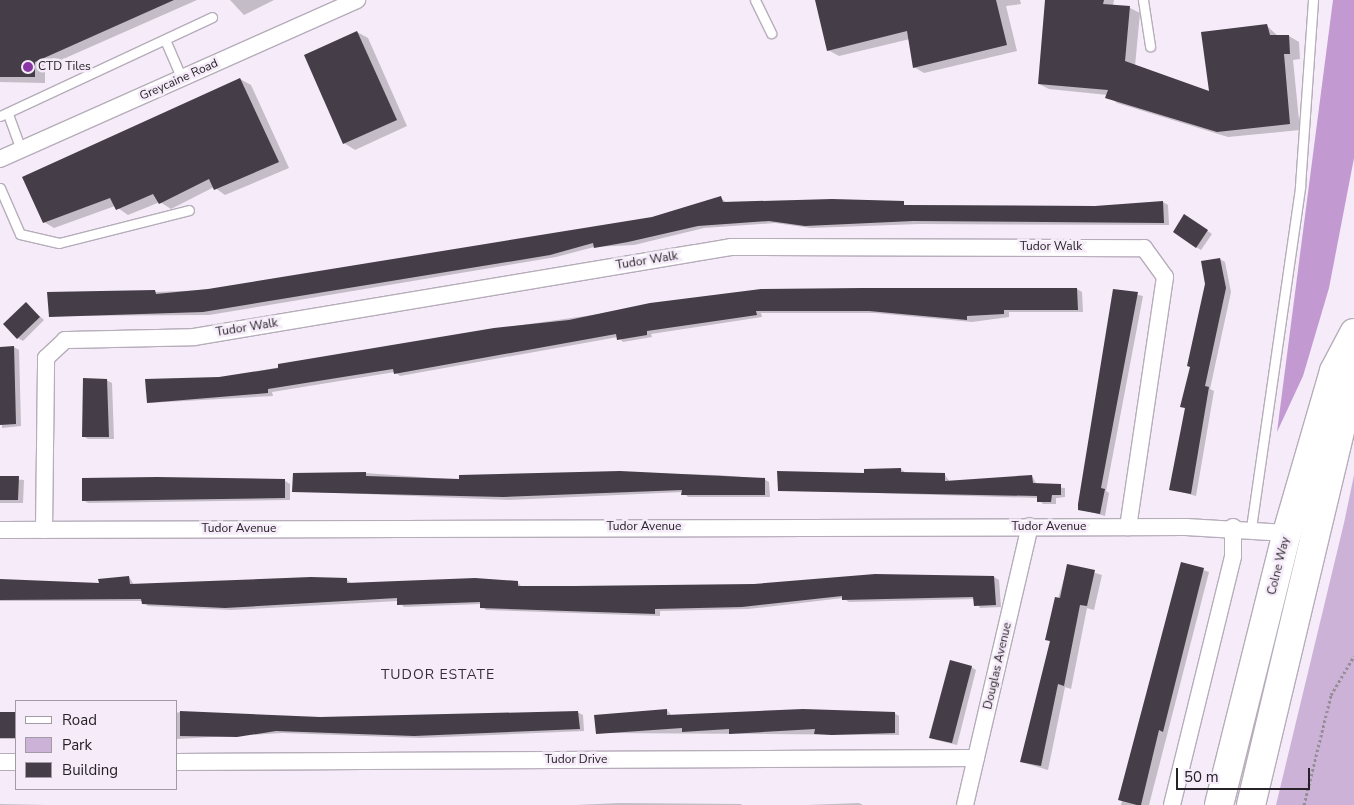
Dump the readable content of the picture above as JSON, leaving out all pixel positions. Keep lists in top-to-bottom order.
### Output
{
  "streets": {
    "highway": ["Colne Way"],
    "street": [
      "Greycaine Road",
      "Tudor Walk",
      "Tudor Avenue",
      "Douglas Avenue",
      "Tudor Drive"
    ]
  },
  "crossings": [
    ["Tudor Walk", "Tudor Avenue"],
    ["Tudor Avenue", "Colne Way"],
    ["Tudor Avenue", "Douglas Avenue"],
    ["Douglas Avenue", "Tudor Drive"]
  ],
  "districts": ["TUDOR ESTATE"],
  "places": ["CTD Tiles"],
  "legend": ["Road", "Park", "Building"],
  "scale_bar": "50 m"
}
